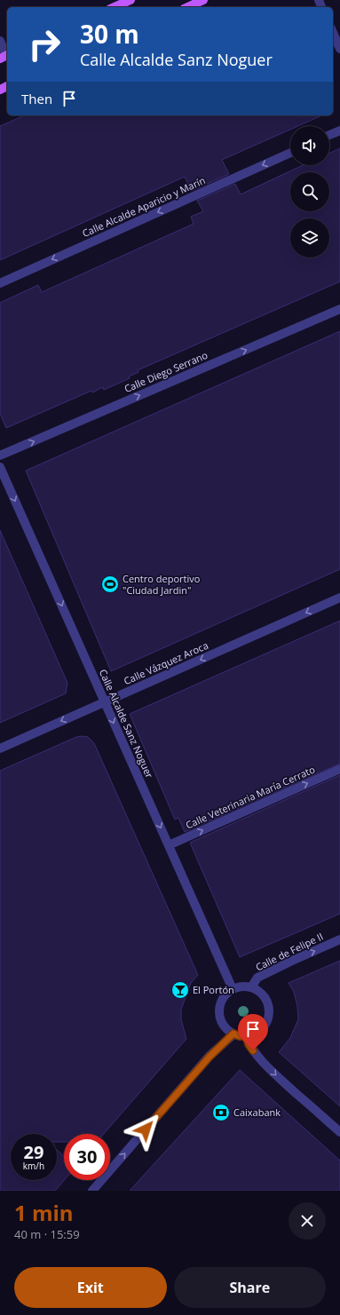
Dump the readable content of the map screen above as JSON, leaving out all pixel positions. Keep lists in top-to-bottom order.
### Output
{
  "streets": {
    "street": [
      "Calle Alcalde Aparicio y Marín",
      "Calle Diego Serrano",
      "Calle Vázquez Aroca",
      "Calle Alcalde Sanz Noguer",
      "Calle Veterinaria María Cerrato",
      "Calle de Felipe II"
    ]
  },
  "crossings": [
    ["Calle Vázquez Aroca", "Calle Alcalde Sanz Noguer"],
    ["Calle Alcalde Sanz Noguer", "Calle Veterinaria María Cerrato"],
    ["Calle Alcalde Sanz Noguer", "Calle de Felipe II"]
  ],
  "one_way": [
    "Calle Alcalde Aparicio y Marín",
    "Calle Diego Serrano",
    "Calle Vázquez Aroca",
    "Calle Alcalde Sanz Noguer",
    "Calle Veterinaria María Cerrato",
    "Calle de Felipe II"
  ],
  "places": {
    "sports": ["Centro deportivo \"Ciudad Jardin\""],
    "bar": ["El Portón"],
    "bank": ["Caixabank"]
  },
  "page": {
    "turn": ["30 m", "Calle Alcalde Sanz Noguer"],
    "then": "Then",
    "speed": "29 km/h",
    "limit": "30",
    "heading": ["1 min", "40 m · 15:59"],
    "buttons": ["Exit", "Share"]
  }
}
